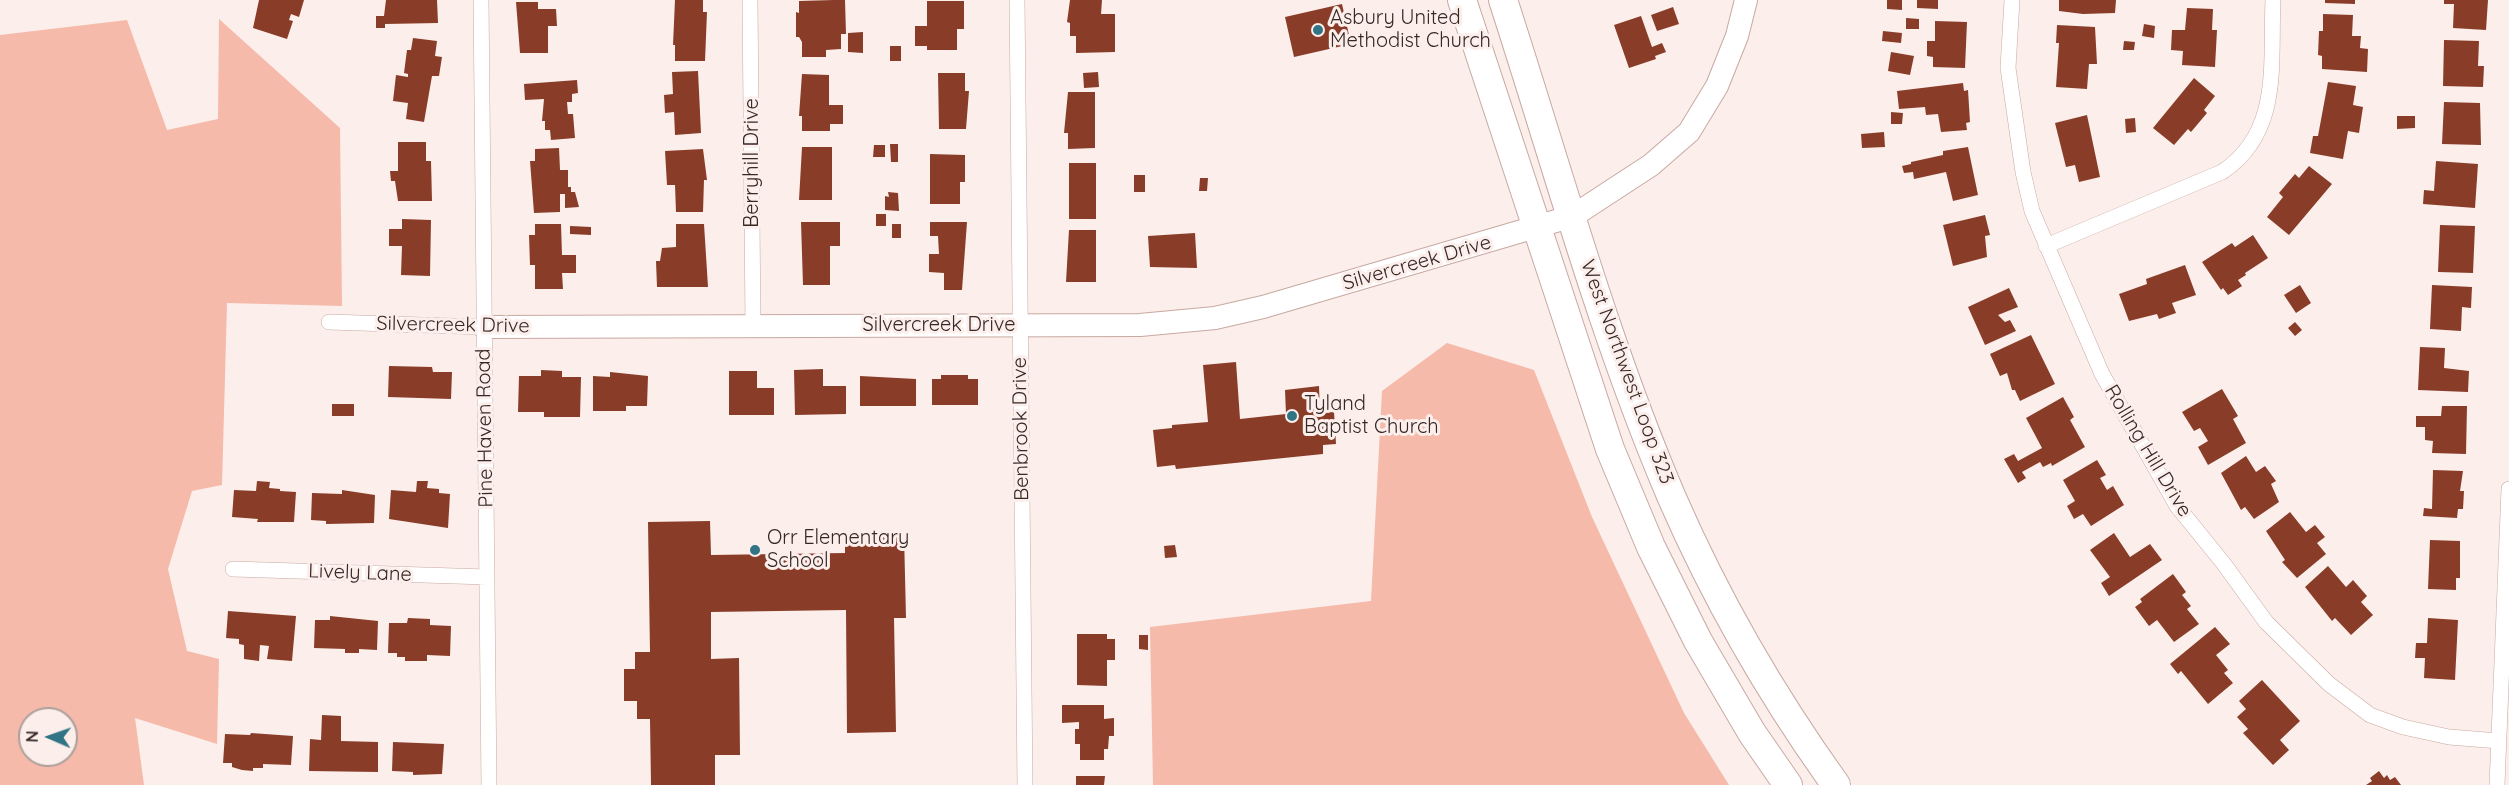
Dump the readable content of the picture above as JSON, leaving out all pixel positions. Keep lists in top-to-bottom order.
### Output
{
  "streets": {
    "highway": ["West Northwest Loop 323"],
    "street": [
      "Berryhill Drive",
      "Silvercreek Drive",
      "Pine Haven Road",
      "Benbrook Drive",
      "Rolling Hill Drive",
      "Lively Lane"
    ]
  },
  "crossings": [
    ["Berryhill Drive", "Silvercreek Drive"],
    ["Silvercreek Drive", "West Northwest Loop 323"],
    ["Silvercreek Drive", "Pine Haven Road"],
    ["Silvercreek Drive", "Benbrook Drive"],
    ["Pine Haven Road", "Lively Lane"]
  ],
  "places": ["Asbury United Methodist Church", "Tyland Baptist Church", "Orr Elementary School"],
  "north": "left"
}
